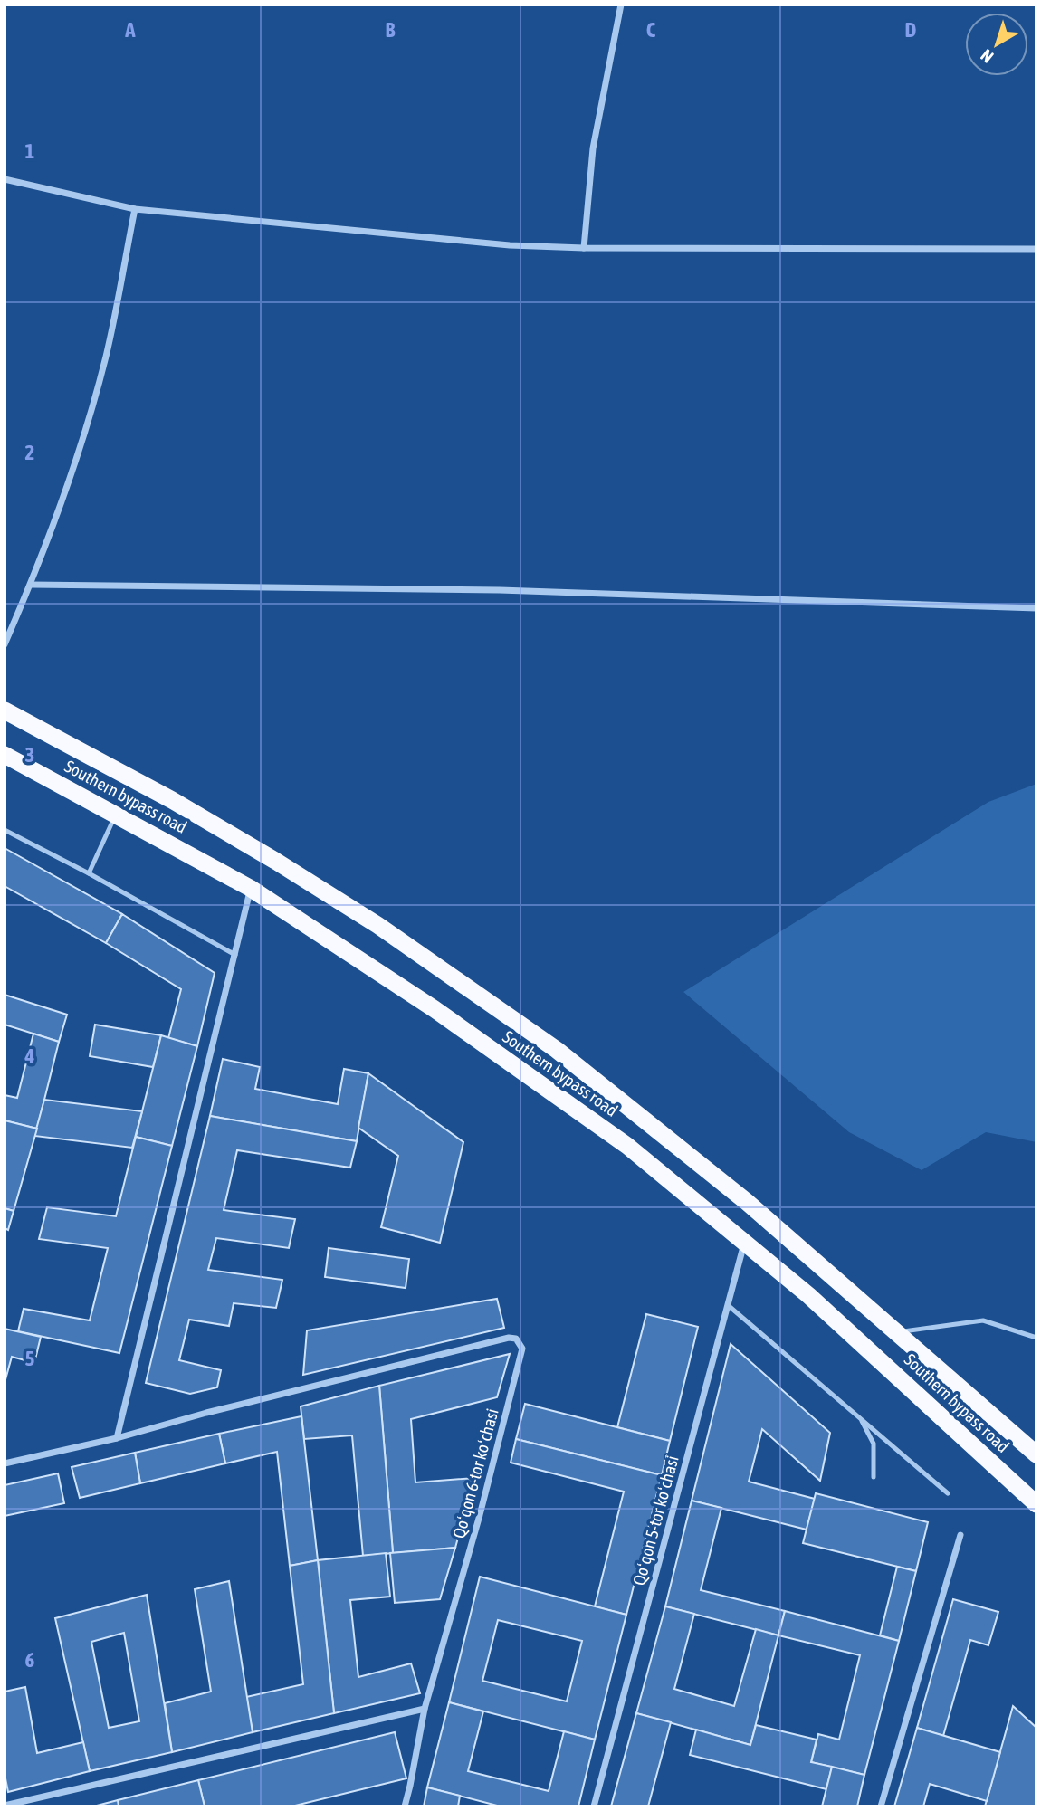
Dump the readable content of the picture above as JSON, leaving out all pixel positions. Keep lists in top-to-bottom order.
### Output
{
  "streets": {
    "highway": ["Southern bypass road"],
    "street": ["Qoʻqon 6-tor koʻchasi", "Qoʻqon 5-tor koʻchasi"]
  },
  "crossings": [
    ["Southern bypass road", "Qoʻqon 5-tor koʻchasi"]
  ],
  "north": "bottom left",
  "grid": {
    "columns": [
      "A",
      "B",
      "C",
      "D"
    ],
    "rows": [
      "1",
      "2",
      "3",
      "4",
      "5",
      "6"
    ]
  }
}
